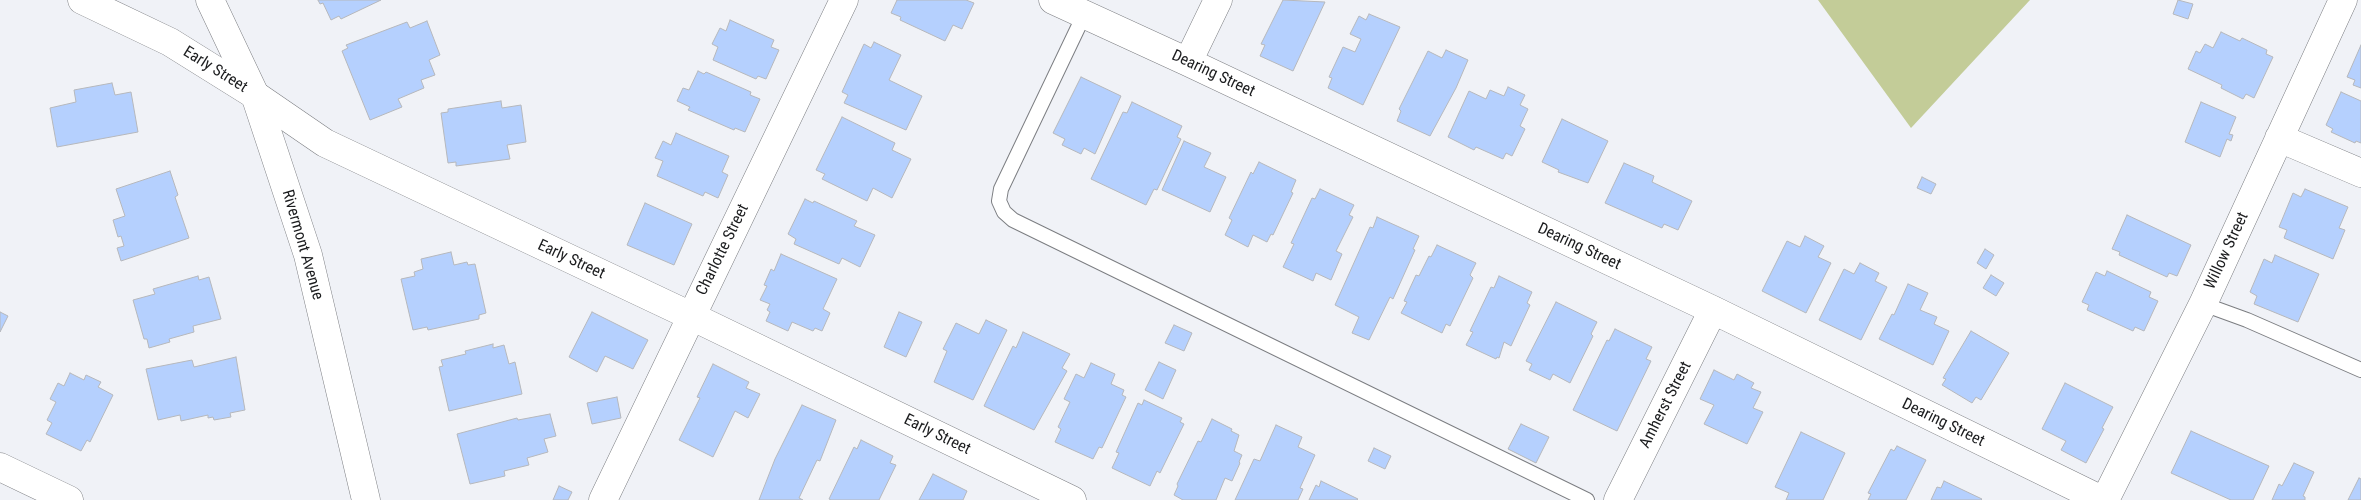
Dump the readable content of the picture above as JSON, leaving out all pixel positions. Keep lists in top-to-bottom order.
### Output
{
  "streets": {
    "street": [
      "Early Street",
      "Dearing Street",
      "Rivermont Avenue",
      "Charlotte Street",
      "Willow Street",
      "Amherst Street"
    ]
  },
  "crossings": [
    ["Early Street", "Rivermont Avenue"],
    ["Early Street", "Charlotte Street"],
    ["Dearing Street", "Willow Street"],
    ["Dearing Street", "Amherst Street"]
  ]
}
